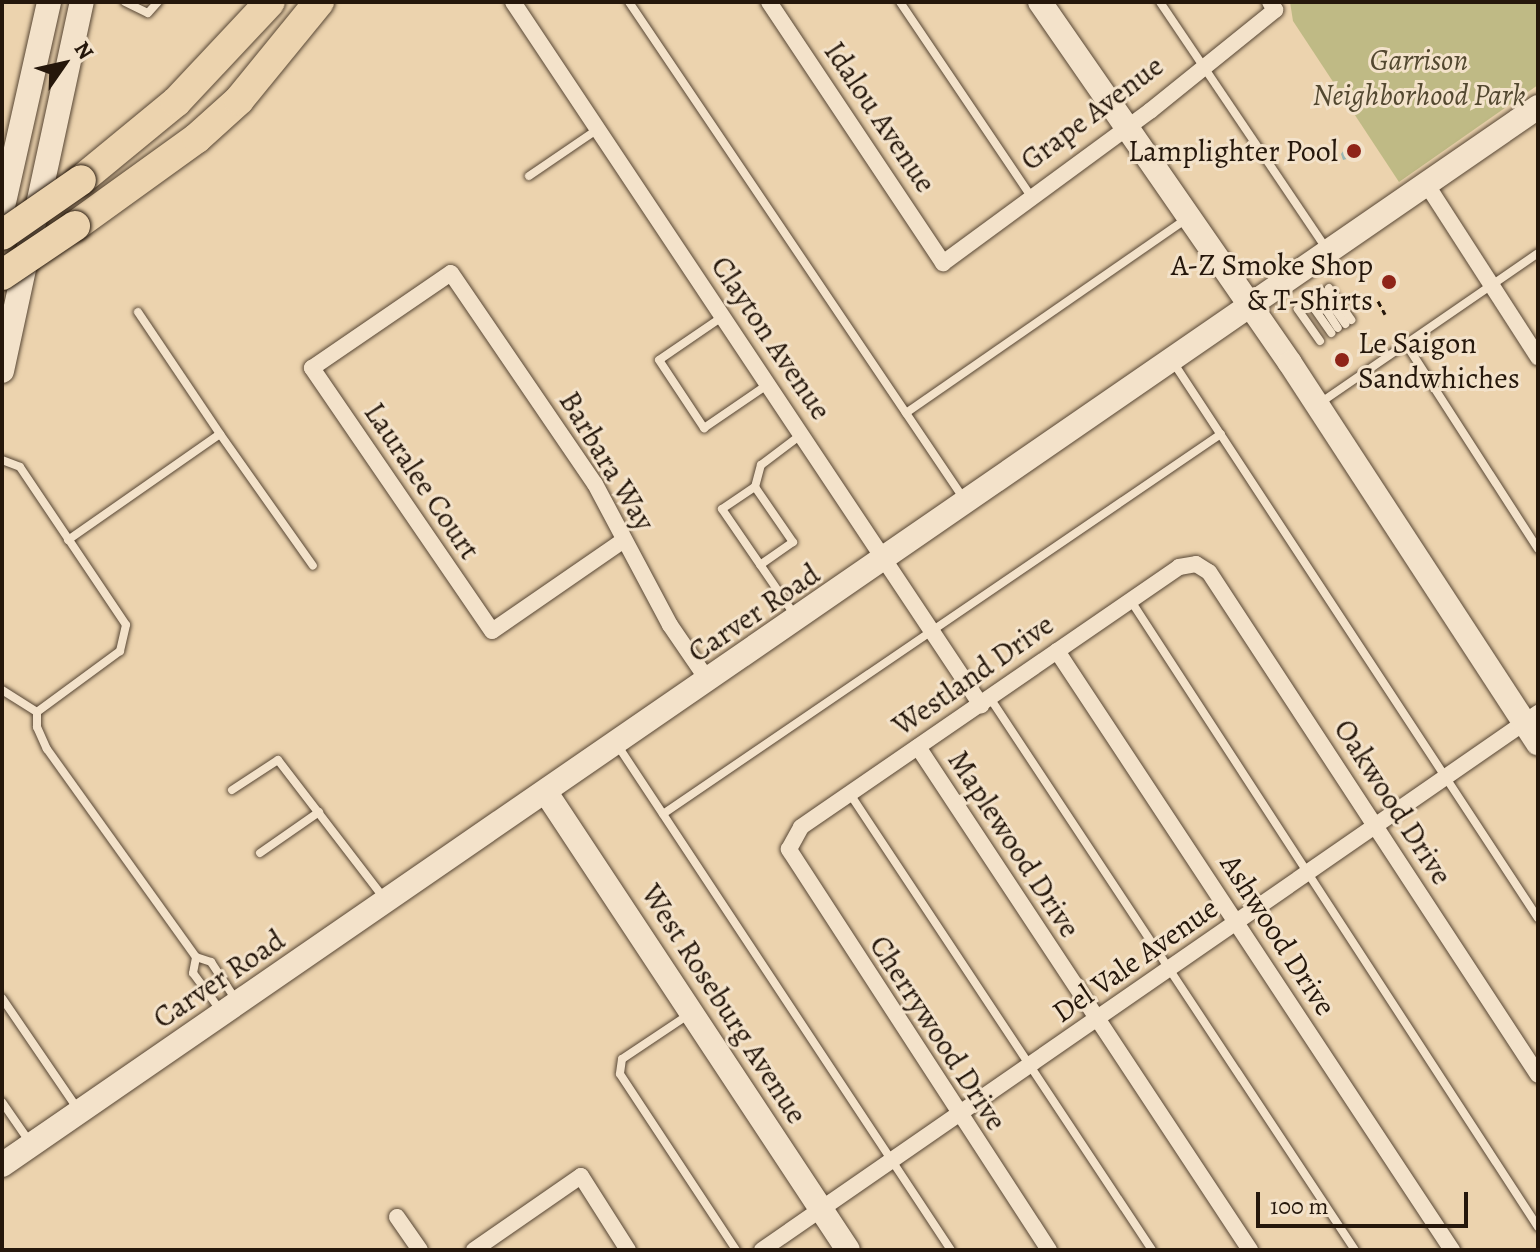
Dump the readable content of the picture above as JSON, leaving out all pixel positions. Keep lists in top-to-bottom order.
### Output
{
  "streets": {
    "street": [
      "Grape Avenue",
      "Idalou Avenue",
      "Clayton Avenue",
      "Barbara Way",
      "Lauralee Court",
      "Carver Road",
      "Westland Drive",
      "Oakwood Drive",
      "Maplewood Drive",
      "Ashwood Drive",
      "Del Vale Avenue",
      "West Roseburg Avenue",
      "Cherrywood Drive"
    ]
  },
  "crossings": [
    ["Grape Avenue", "Idalou Avenue"],
    ["Clayton Avenue", "Carver Road"],
    ["Clayton Avenue", "Westland Drive"],
    ["Barbara Way", "Lauralee Court"],
    ["Barbara Way", "Carver Road"],
    ["Carver Road", "West Roseburg Avenue"],
    ["Westland Drive", "Oakwood Drive"],
    ["Westland Drive", "Maplewood Drive"],
    ["Westland Drive", "Ashwood Drive"],
    ["Westland Drive", "Cherrywood Drive"],
    ["Oakwood Drive", "Del Vale Avenue"],
    ["Maplewood Drive", "Del Vale Avenue"],
    ["Ashwood Drive", "Del Vale Avenue"],
    ["Del Vale Avenue", "West Roseburg Avenue"],
    ["Del Vale Avenue", "Cherrywood Drive"]
  ],
  "parks": ["Garrison Neighborhood Park"],
  "places": ["Lamplighter Pool", "A-Z Smoke Shop & T-Shirts", "Le Saigon Sandwhiches"],
  "scale_bar": "100 m",
  "north": "top right"
}
